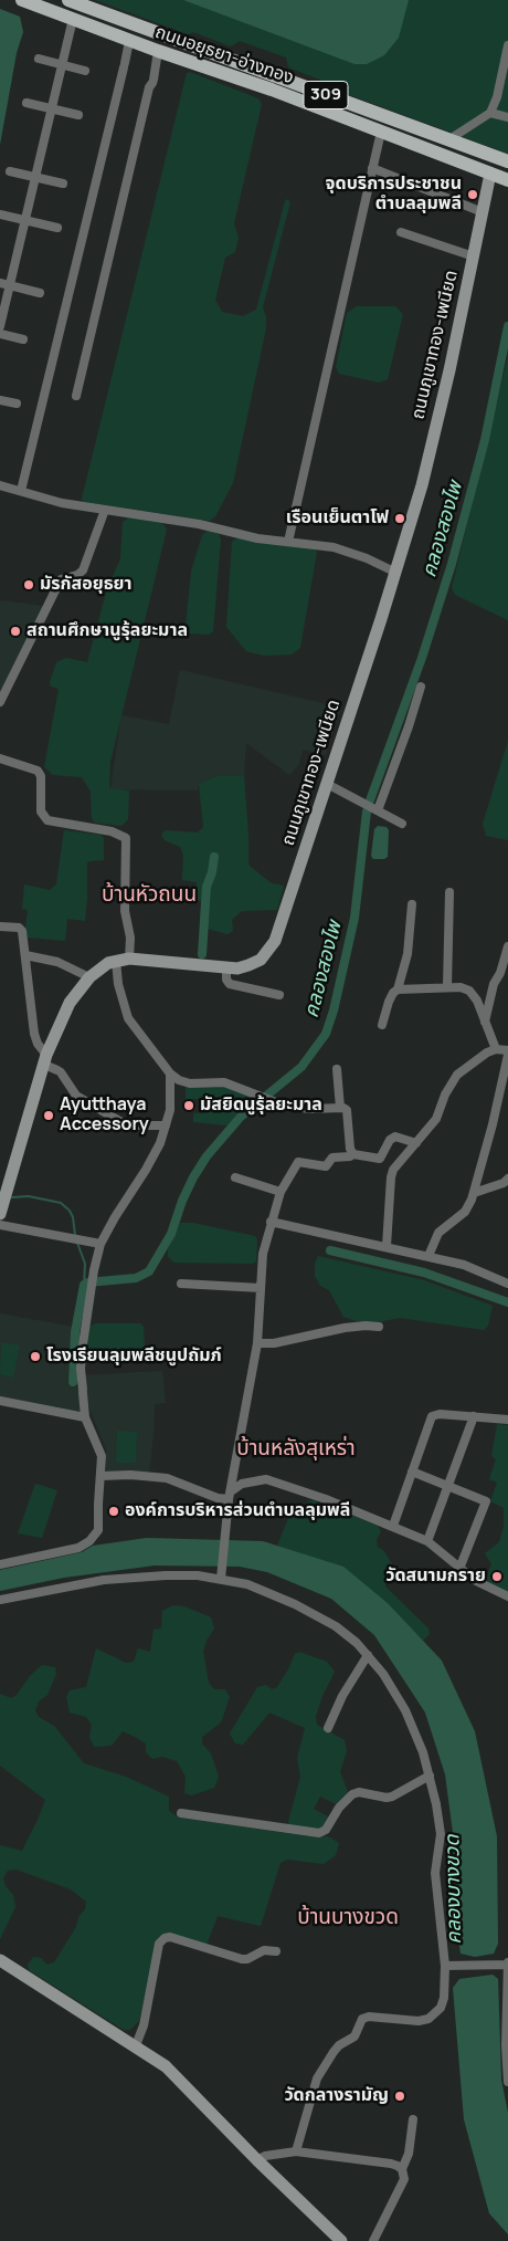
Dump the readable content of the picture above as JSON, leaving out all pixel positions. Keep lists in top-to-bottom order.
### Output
{
  "streets": {
    "main road": ["ถนนอยุธยา-อ่างทอง", "309"],
    "street": ["ถนนภูเขาทอง-เพนียด"]
  },
  "crossings": [
    ["ถนนอยุธยา-อ่างทอง", "ถนนภูเขาทอง-เพนียด"]
  ],
  "districts": ["บ้านหัวถนน", "บ้านหลังสุเหร่า", "บ้านบางขวด"],
  "water": ["คลองสองไพ", "คลองบางขวด"],
  "places": [
    "จุดบริการประชาชน ตำบลลุมพลี",
    "เรือนเย็นตาโฟ",
    "มัรกัสอยุธยา",
    "สถานศึกษานูรุ้ลยะมาล",
    "มัสยิดนูรุ้ลยะมาล",
    "Ayutthaya Accessory",
    "โรงเรียนลุมพลีชนูปถัมภ์",
    "องค์การบริหารส่วนตำบลลุมพลี",
    "วัดสนามกราย",
    "วัดกลางรามัญ"
  ]
}
